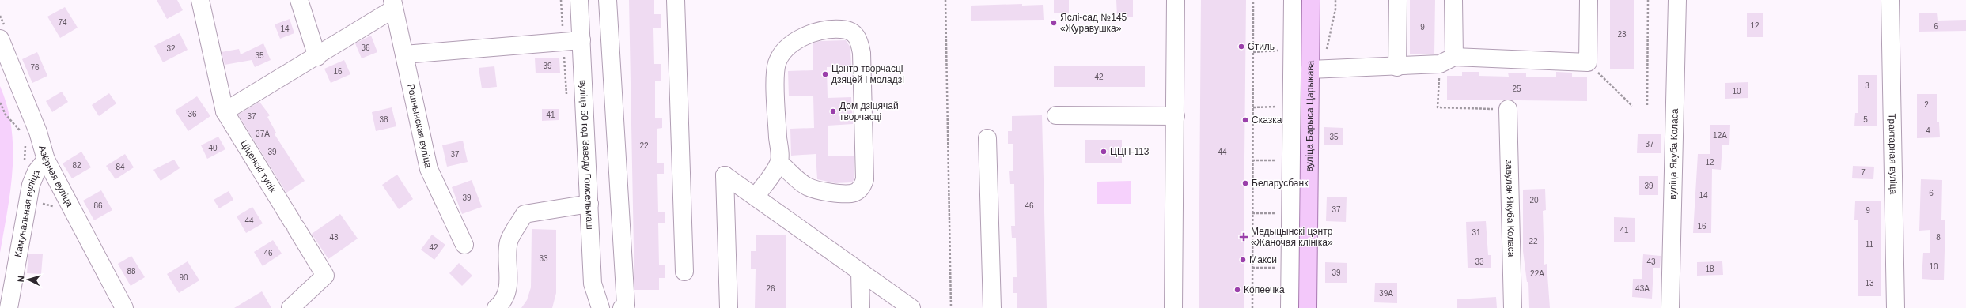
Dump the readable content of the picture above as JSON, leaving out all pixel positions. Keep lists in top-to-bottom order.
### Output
{
  "streets": {
    "main road": ["вуліца Барыса Царыкава"],
    "street": [
      "Рошчынская вуліца",
      "вуліца Якуба Коласа",
      "Трактарная вуліца",
      "вуліца 50 год Заводу Гомсельмаш",
      "Ціценскі тупік",
      "Азёрная вуліца",
      "завулак Якуба Коласа",
      "Камунальная вуліца"
    ]
  },
  "crossings": [
    ["Азёрная вуліца", "Камунальная вуліца"]
  ],
  "places": {
    "other": [
      "Яслі-сад №145 «Журавушка»",
      "Стиль",
      "Цэнтр творчасці дзяцей і моладзі",
      "Дом дзіцячай творчасці",
      "Сказка",
      "ЦЦП-113",
      "Беларусбанк",
      "Макси",
      "Копеечка"
    ],
    "health": ["Медыцынскі цэнтр «Жаночая клініка»"]
  },
  "house_numbers": [
    "74",
    "12",
    "6",
    "9",
    "14",
    "23",
    "36",
    "32",
    "35",
    "39",
    "76",
    "16",
    "42",
    "3",
    "25",
    "10",
    "2",
    "36",
    "41",
    "37",
    "38",
    "5",
    "4",
    "37А",
    "12А",
    "35",
    "37",
    "22",
    "40",
    "39",
    "44",
    "37",
    "12",
    "82",
    "84",
    "7",
    "39",
    "6",
    "14",
    "39",
    "20",
    "86",
    "46",
    "37",
    "9",
    "44",
    "16",
    "41",
    "31",
    "43",
    "8",
    "22",
    "11",
    "42",
    "46",
    "33",
    "33",
    "43",
    "10",
    "18",
    "88",
    "39",
    "22А",
    "90",
    "13",
    "26",
    "43А",
    "39А"
  ],
  "north": "left"
}
